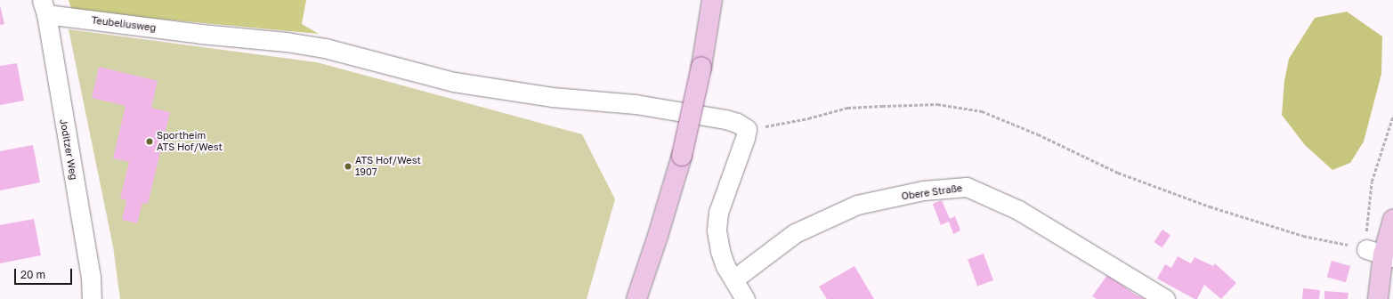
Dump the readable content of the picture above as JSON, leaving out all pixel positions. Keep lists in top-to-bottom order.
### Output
{
  "streets": {
    "street": ["Teubeliusweg", "Joditzer Weg", "Obere Straße"]
  },
  "crossings": [
    ["Teubeliusweg", "Joditzer Weg"]
  ],
  "places": ["Sportheim ATS Hof/West", "ATS Hof/West 1907"],
  "scale_bar": "20 m"
}
